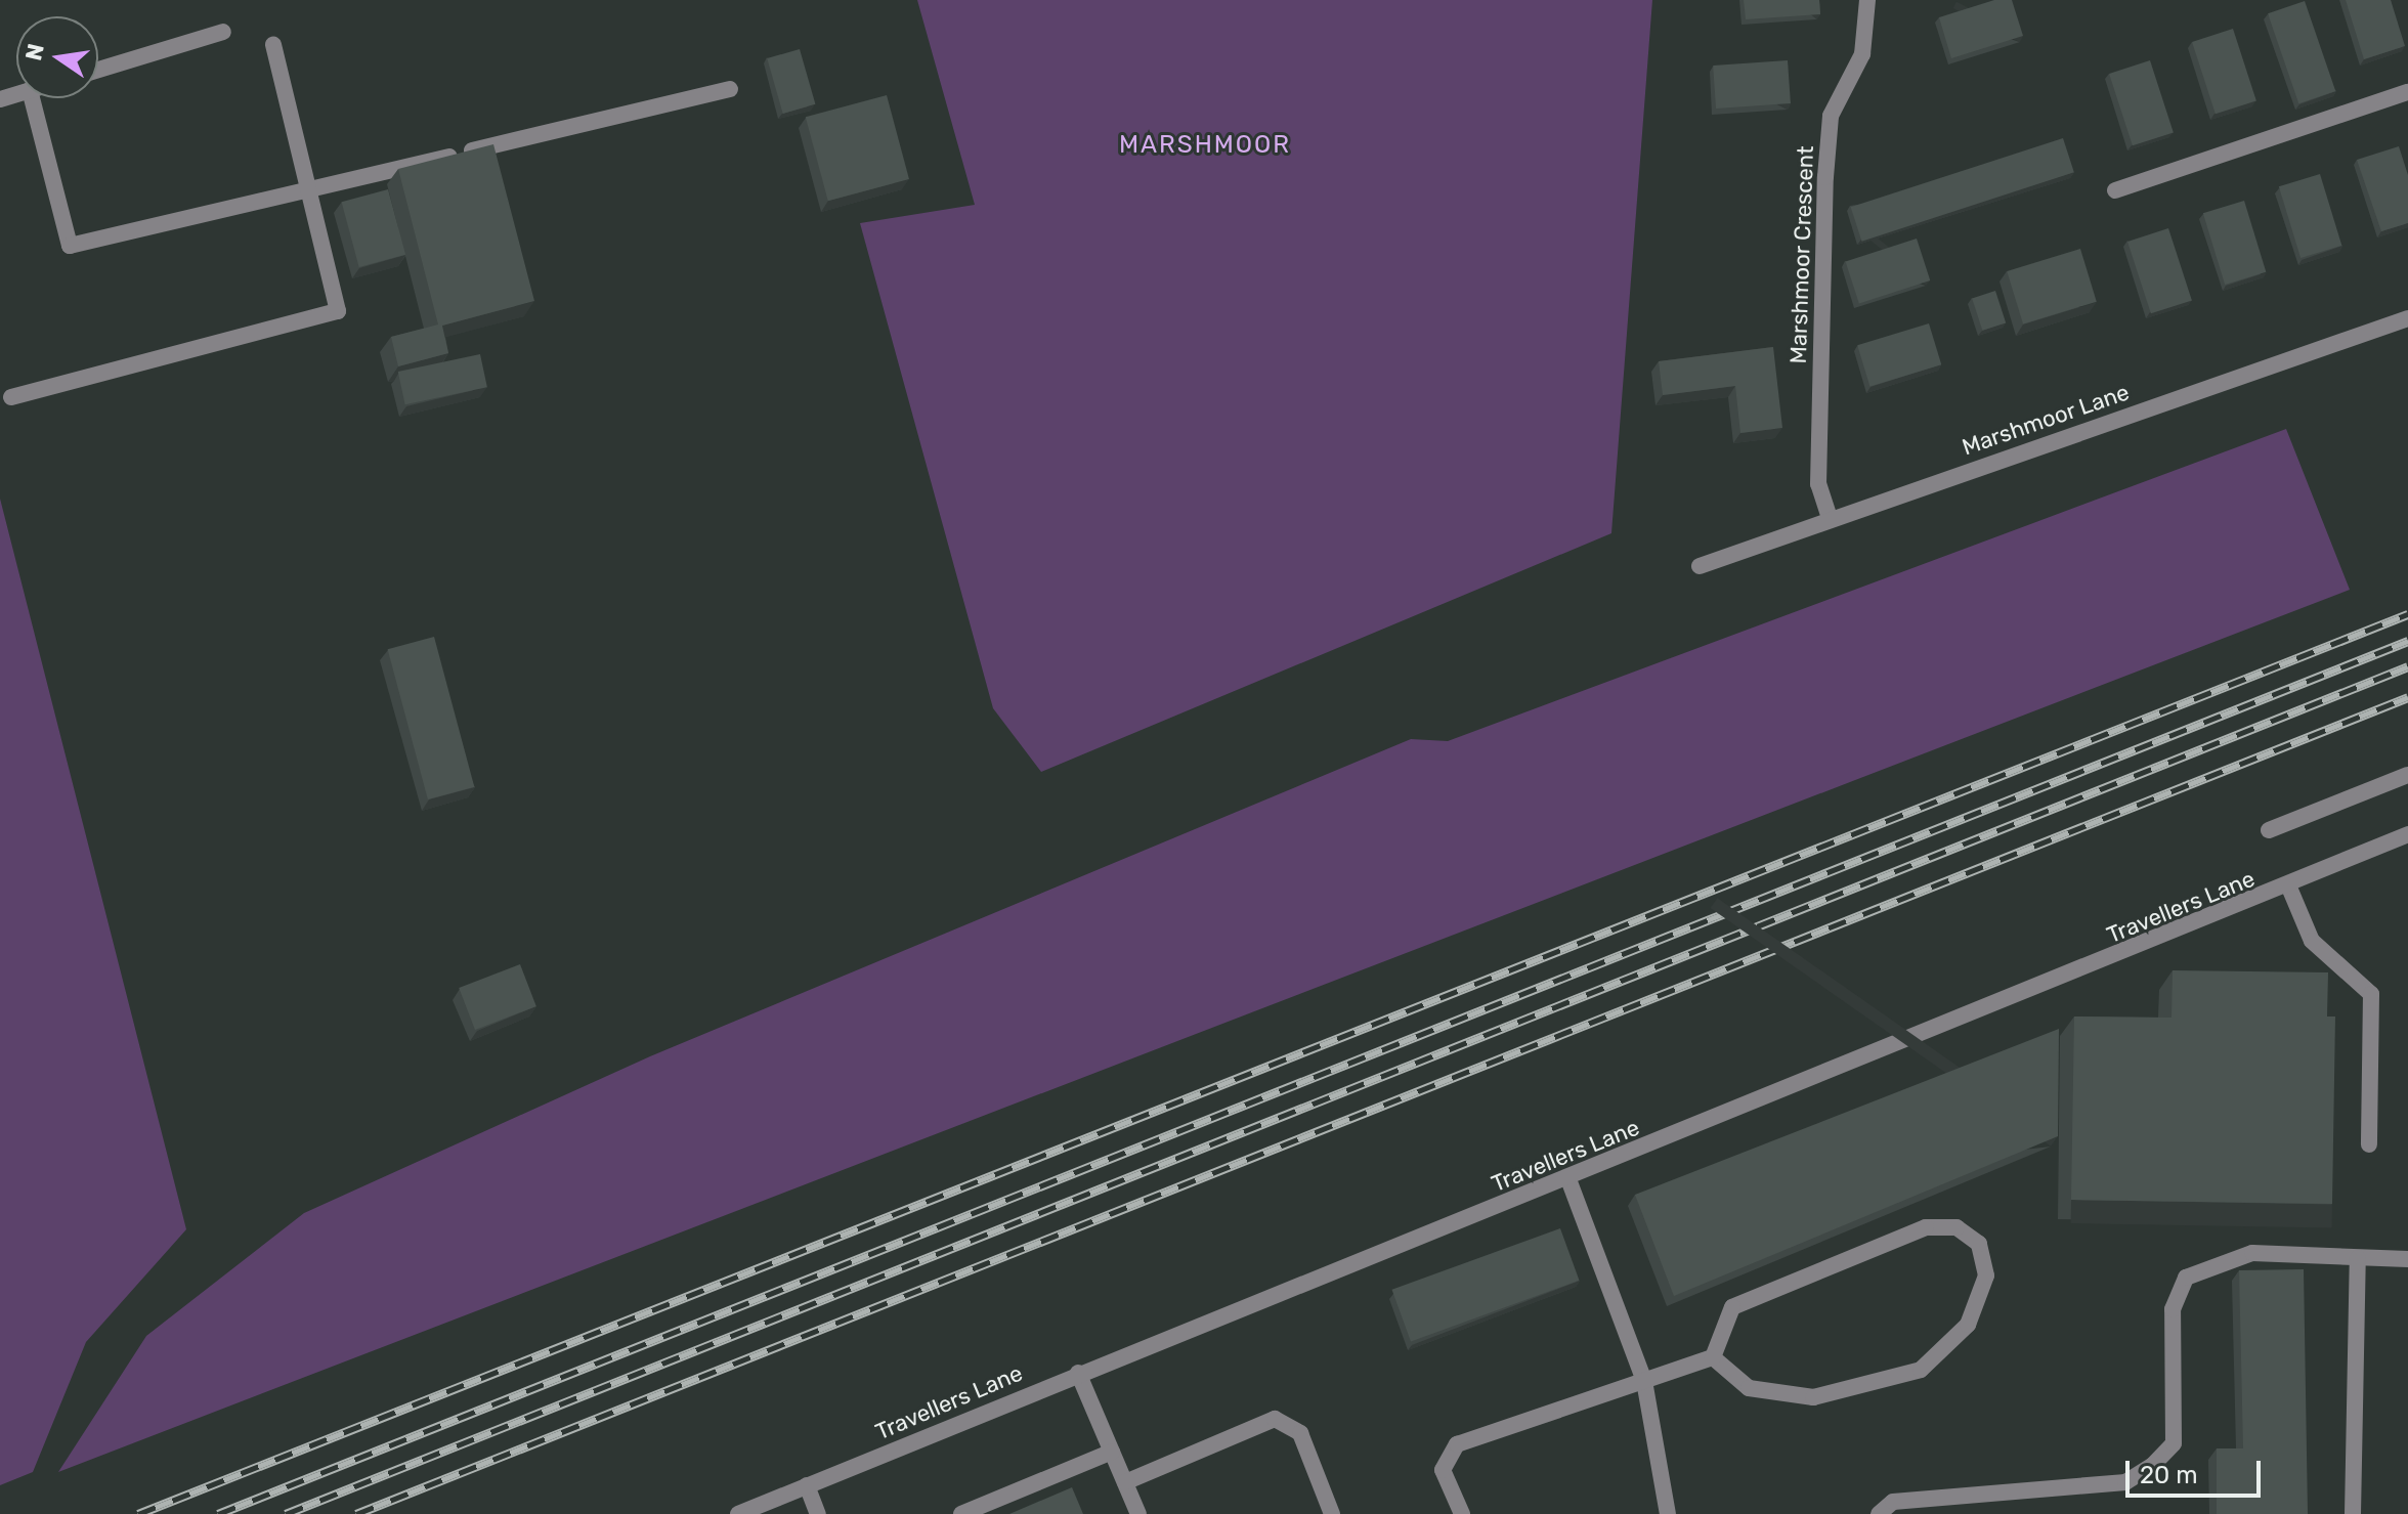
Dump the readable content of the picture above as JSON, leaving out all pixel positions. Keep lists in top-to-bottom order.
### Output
{
  "streets": {
    "street": ["Marshmoor Crescent", "Marshmoor Lane", "Travellers Lane"]
  },
  "crossings": [
    ["Marshmoor Crescent", "Marshmoor Lane"]
  ],
  "districts": ["MARSHMOOR"],
  "scale_bar": "20 m",
  "north": "left"
}
